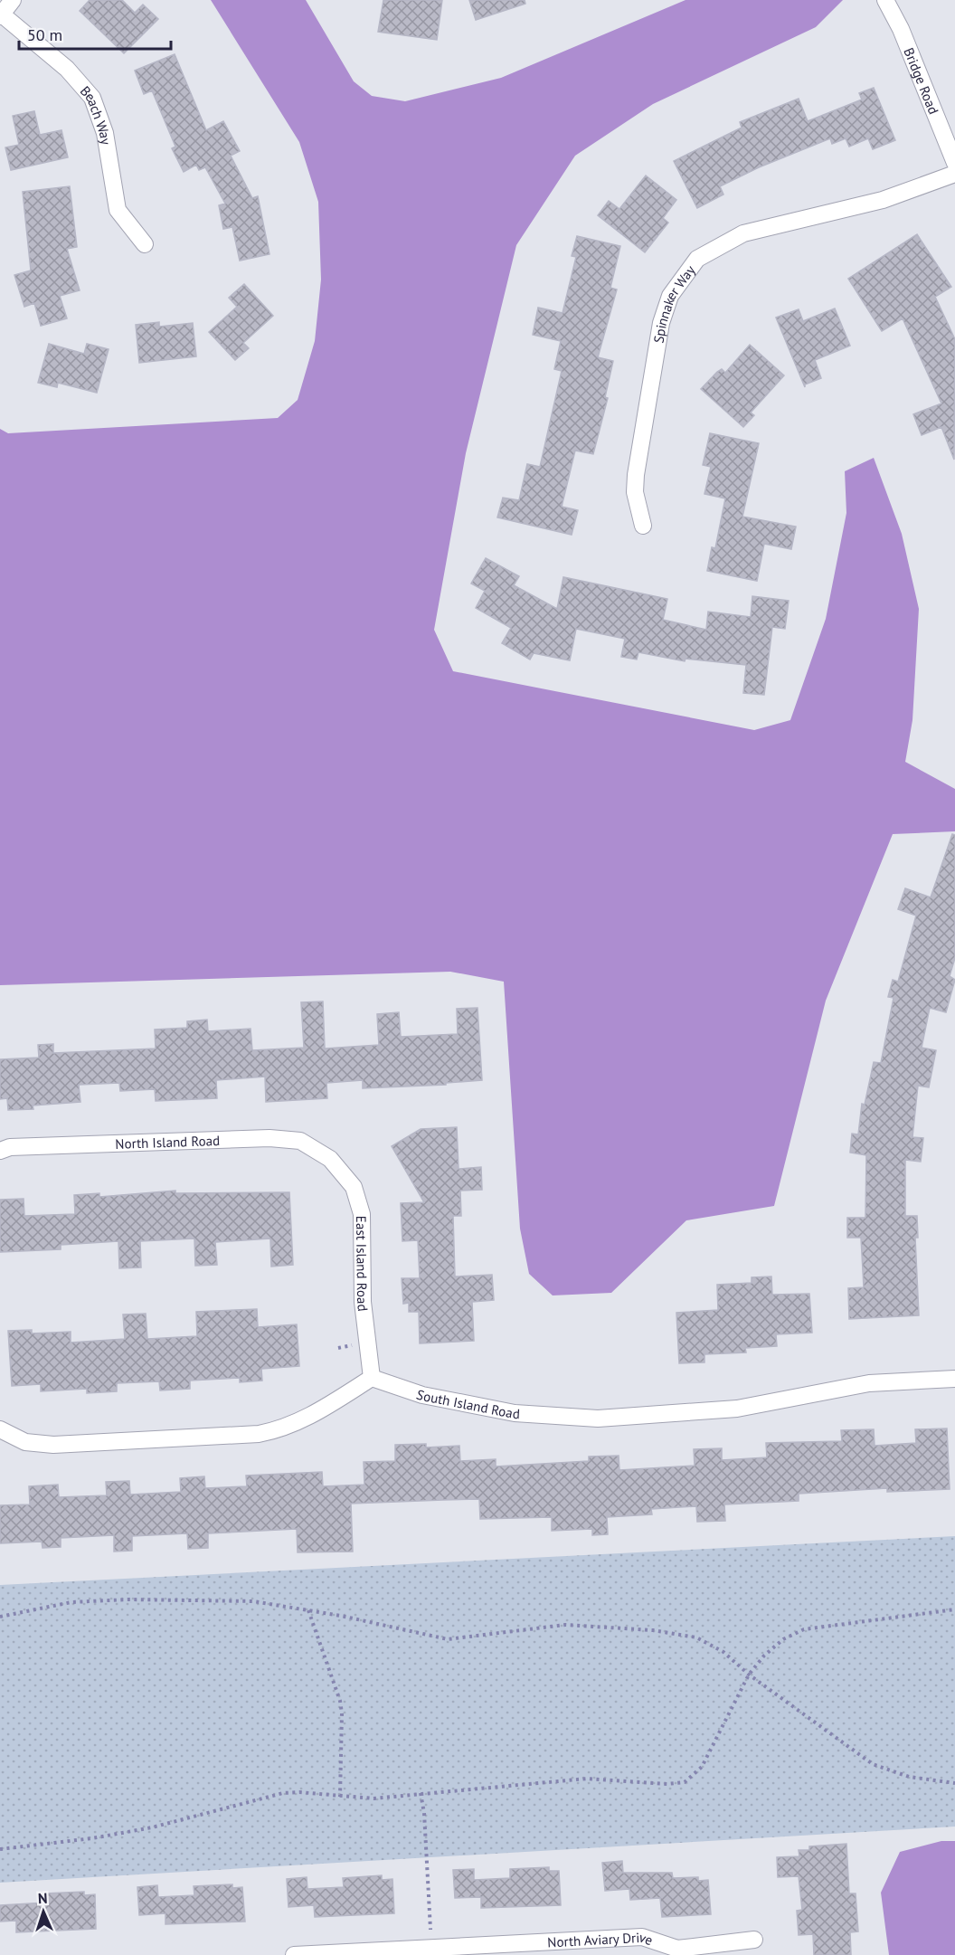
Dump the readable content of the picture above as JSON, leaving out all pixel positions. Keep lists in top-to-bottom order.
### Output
{
  "streets": {
    "street": [
      "Bridge Road",
      "Beach Way",
      "Spinnaker Way",
      "North Island Road",
      "East Island Road",
      "South Island Road",
      "North Aviary Drive"
    ]
  },
  "crossings": [
    ["North Island Road", "East Island Road"],
    ["East Island Road", "South Island Road"]
  ],
  "scale_bar": "50 m",
  "north": "top"
}
